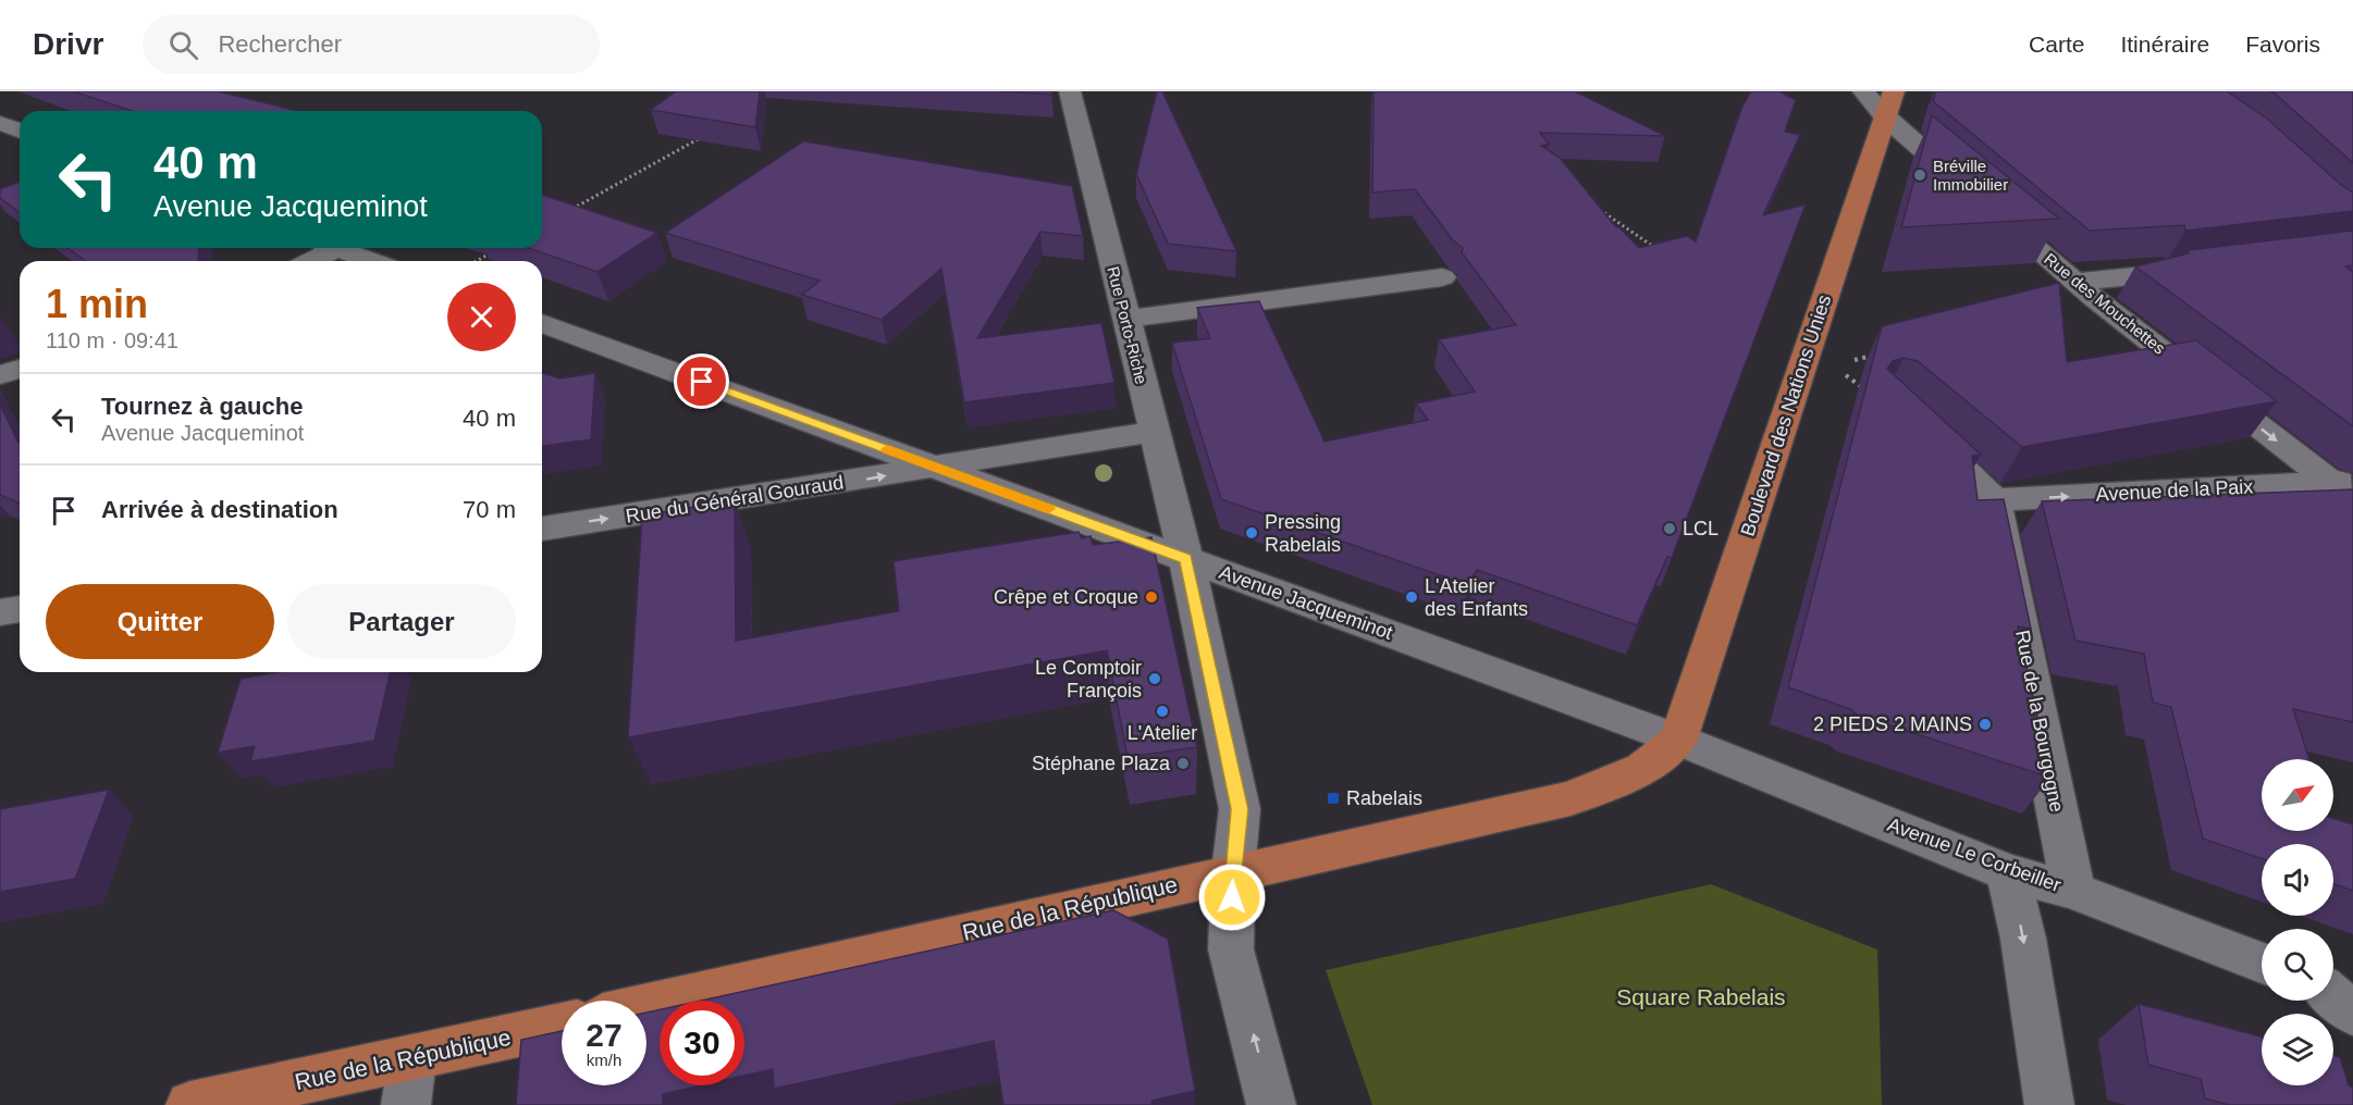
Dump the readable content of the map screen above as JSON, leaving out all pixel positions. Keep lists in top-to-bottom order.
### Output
{
  "streets": {
    "main road": ["Boulevard des Nations Unies", "Rue de la République"],
    "street": [
      "Rue des Mouchettes",
      "Rue Porto-Riche",
      "Avenue de la Paix",
      "Rue du Général Gouraud",
      "Avenue Jacqueminot",
      "Rue de la Bourgogne",
      "Avenue Le Corbeiller"
    ]
  },
  "crossings": [
    ["Rue des Mouchettes", "Boulevard des Nations Unies"],
    ["Rue des Mouchettes", "Avenue de la Paix"],
    ["Rue Porto-Riche", "Avenue Jacqueminot"],
    ["Rue Porto-Riche", "Rue de la République"],
    ["Boulevard des Nations Unies", "Avenue Jacqueminot"],
    ["Boulevard des Nations Unies", "Avenue Le Corbeiller"],
    ["Boulevard des Nations Unies", "Rue de la République"],
    ["Avenue de la Paix", "Rue de la Bourgogne"],
    ["Rue du Général Gouraud", "Avenue Jacqueminot"],
    ["Avenue Jacqueminot", "Avenue Le Corbeiller"],
    ["Avenue Jacqueminot", "Rue de la République"],
    ["Rue de la Bourgogne", "Avenue Le Corbeiller"],
    ["Avenue Le Corbeiller", "Rue de la République"]
  ],
  "one_way": ["Rue des Mouchettes", "Rue du Général Gouraud"],
  "parks": ["Square Rabelais"],
  "places": {
    "other": [
      "Bréville Immobilier",
      "LCL",
      "Pressing Rabelais",
      "Crêpe et Croque",
      "L'Atelier des Enfants",
      "Le Comptoir François",
      "L'Atelier",
      "2 PIEDS 2 MAINS",
      "Stéphane Plaza"
    ],
    "transit": ["Rabelais"]
  },
  "north": "top right",
  "page": {
    "header": "Drivr",
    "search": "Rechercher",
    "nav": ["Carte", "Itinéraire", "Favoris"],
    "turn": ["40 m", "Avenue Jacqueminot"],
    "heading": ["1 min", "110 m · 09:41"],
    "list": [
      {
        "name": "Tournez à gauche",
        "note": "Avenue Jacqueminot",
        "value": "40 m"
      },
      {
        "name": "Arrivée à destination",
        "value": "70 m"
      }
    ],
    "buttons": ["Quitter", "Partager"],
    "speed": "27 km/h",
    "limit": "30"
  }
}
